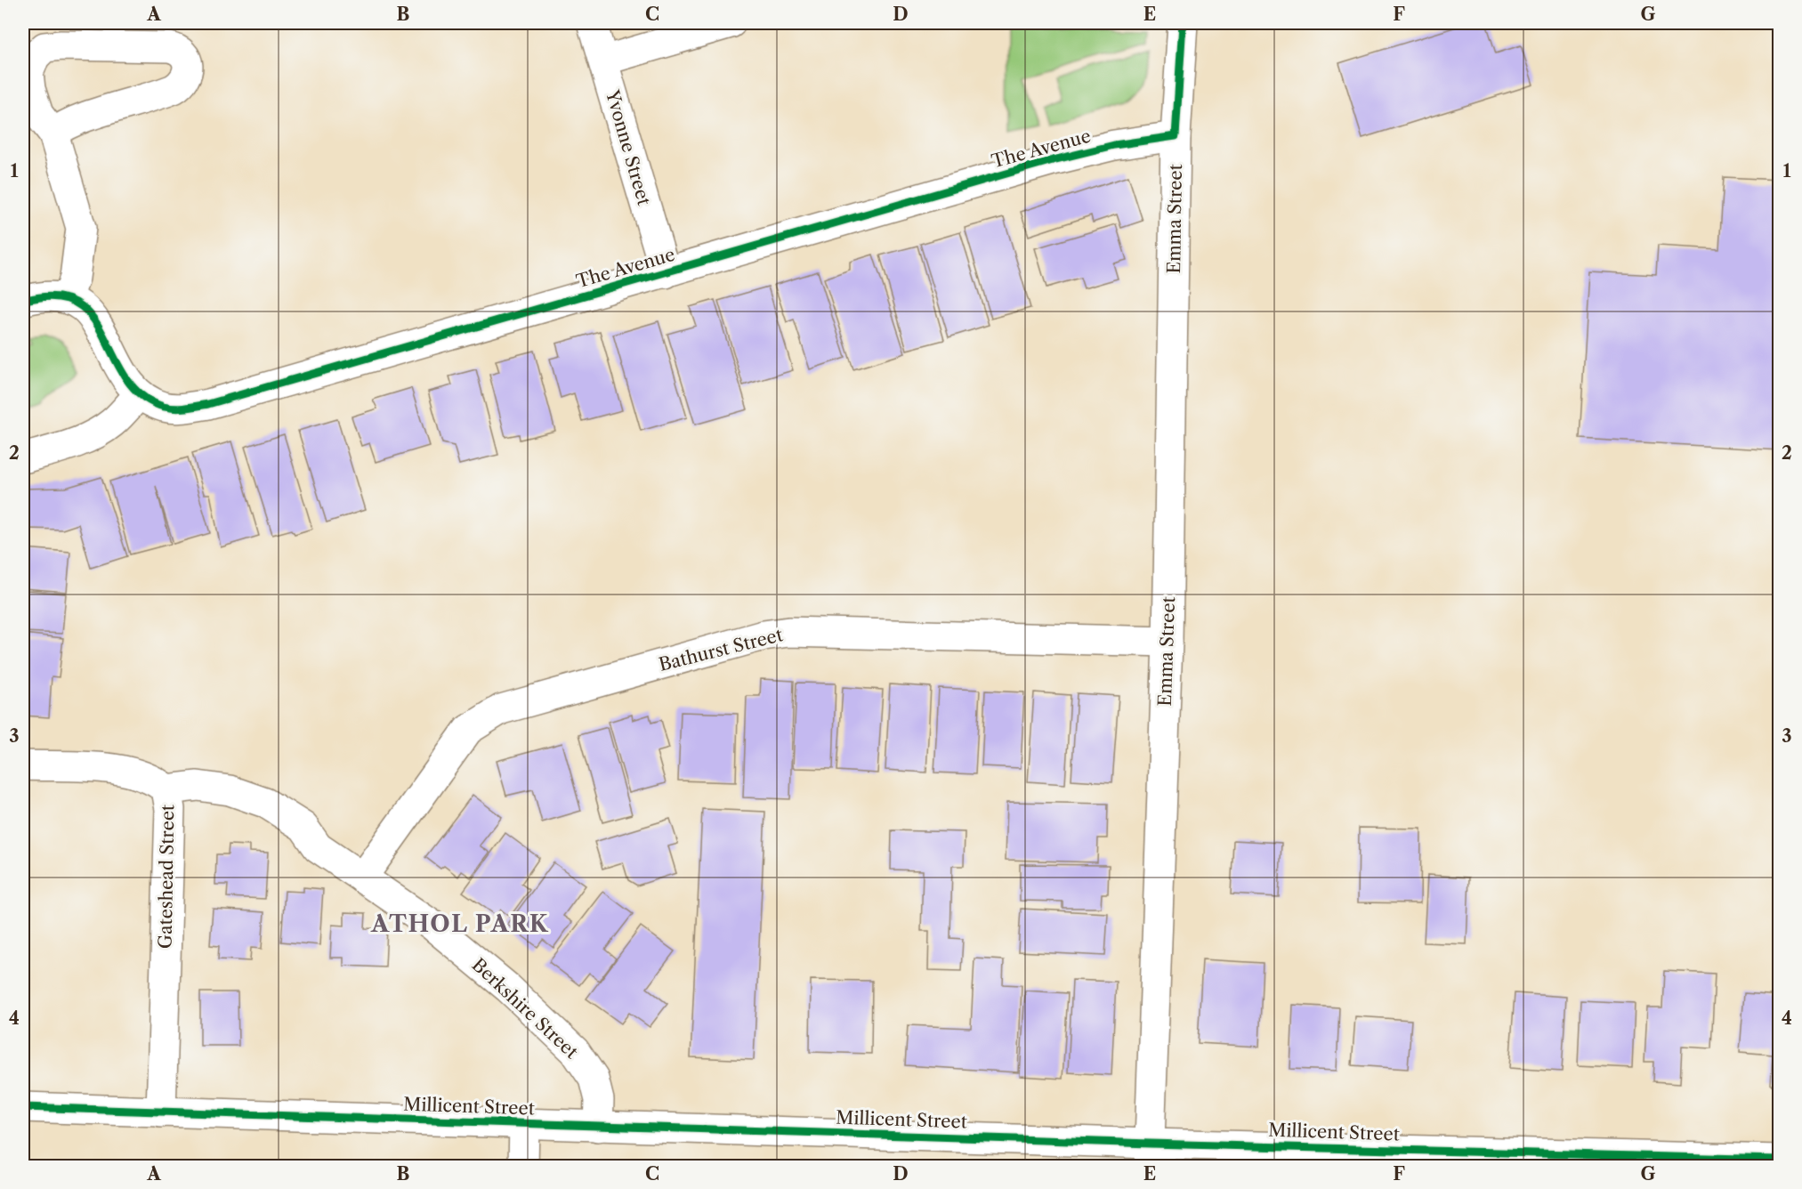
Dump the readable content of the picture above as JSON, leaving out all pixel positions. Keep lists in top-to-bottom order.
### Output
{
  "streets": {
    "street": [
      "Yvonne Street",
      "The Avenue",
      "Emma Street",
      "Bathurst Street",
      "Gateshead Street",
      "Berkshire Street",
      "Millicent Street"
    ]
  },
  "crossings": [
    ["Yvonne Street", "The Avenue"],
    ["The Avenue", "Emma Street"],
    ["Emma Street", "Bathurst Street"],
    ["Emma Street", "Millicent Street"],
    ["Bathurst Street", "Berkshire Street"],
    ["Gateshead Street", "Berkshire Street"],
    ["Gateshead Street", "Millicent Street"],
    ["Berkshire Street", "Millicent Street"]
  ],
  "districts": ["ATHOL PARK"],
  "grid": {
    "columns": [
      "A",
      "B",
      "C",
      "D",
      "E",
      "F",
      "G"
    ],
    "rows": [
      "1",
      "2",
      "3",
      "4"
    ]
  }
}
